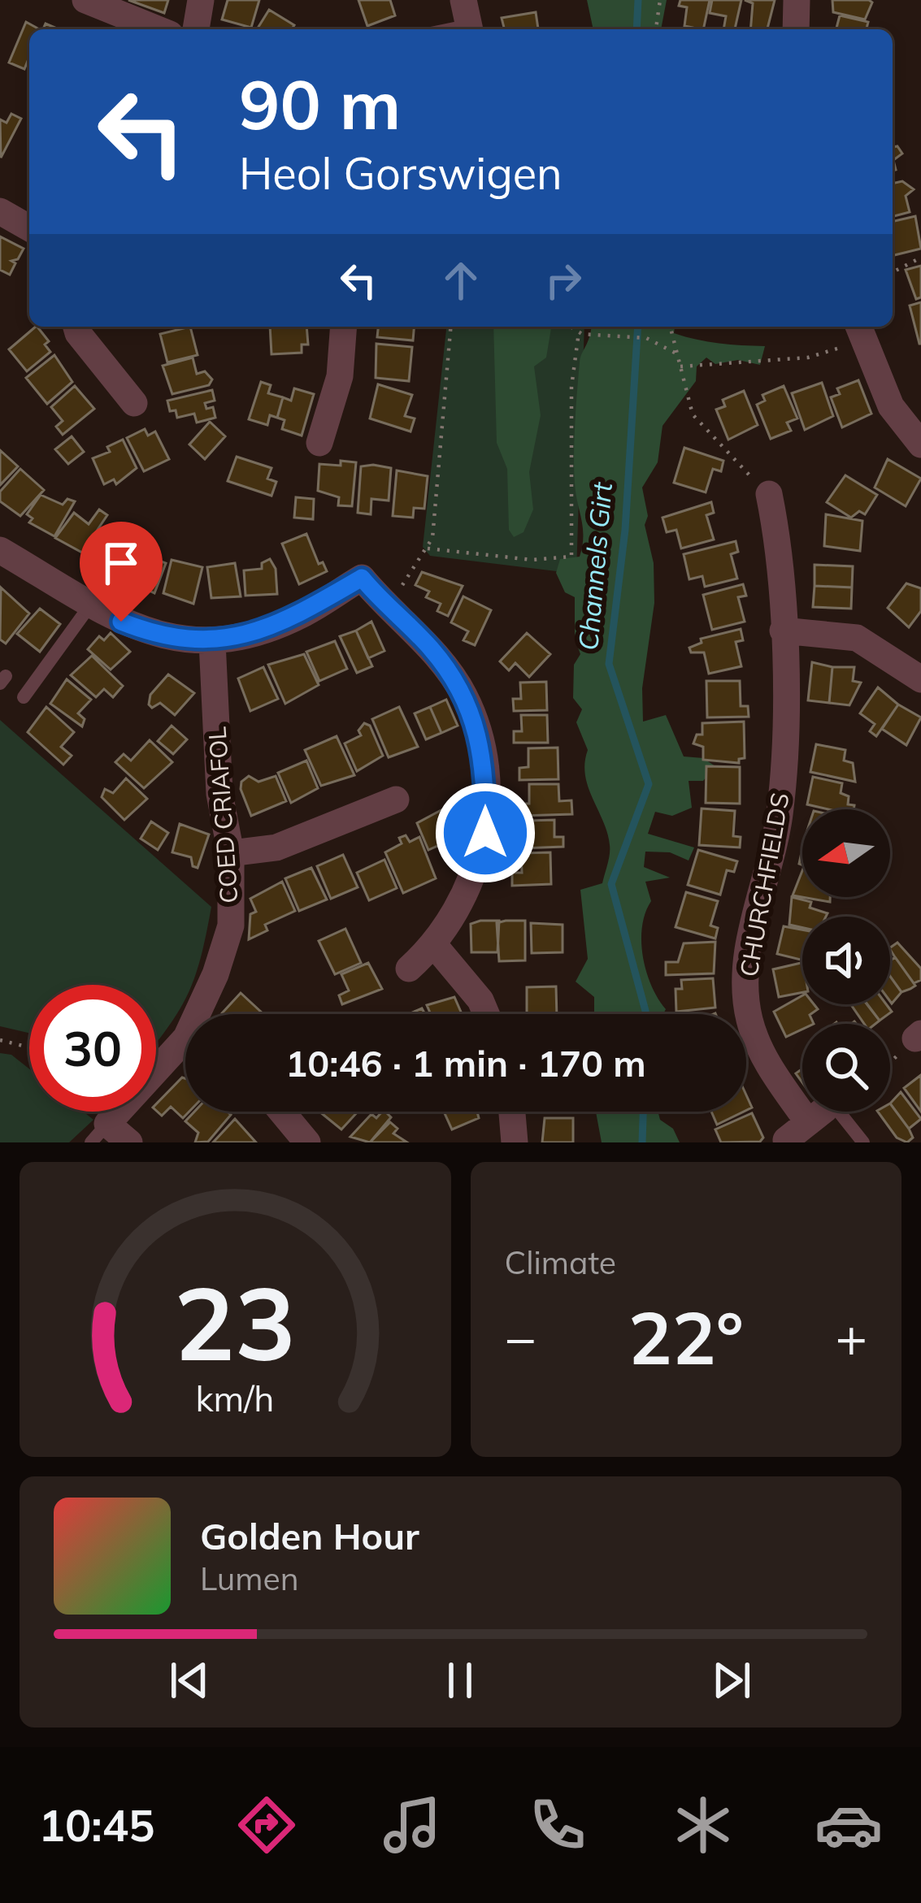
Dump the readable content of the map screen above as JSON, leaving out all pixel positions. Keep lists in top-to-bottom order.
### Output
{
  "streets": {
    "street": ["COED CRIAFOL", "CHURCHFIELDS"]
  },
  "water": ["Channels Girt"],
  "north": "left",
  "page": {
    "turn": ["90 m", "Heol Gorswigen"],
    "limit": "30",
    "trip": "10:46 · 1 min · 170 m",
    "tile": "Climate",
    "heat": ["−", "22°", "+"],
    "song": ["Golden Hour", "Lumen"],
    "tabs": "10:45",
    "gauge": ["23", "km/h"]
  }
}
